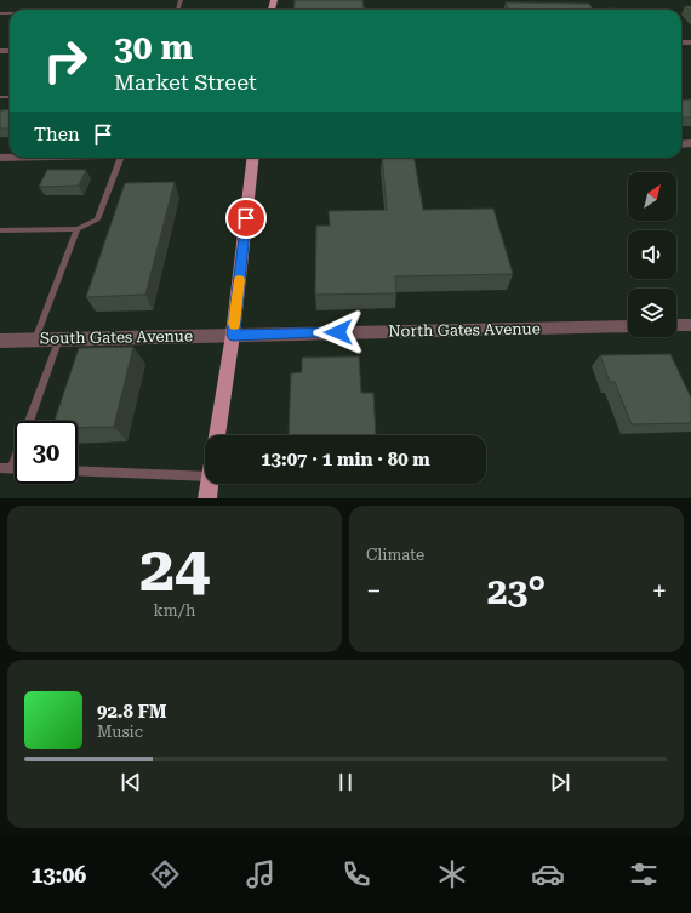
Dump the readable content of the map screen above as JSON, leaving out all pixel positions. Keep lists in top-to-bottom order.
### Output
{
  "streets": {
    "street": ["North Gates Avenue", "South Gates Avenue"]
  },
  "crossings": [
    ["North Gates Avenue", "South Gates Avenue"]
  ],
  "north": "top right",
  "page": {
    "turn": ["30 m", "Market Street"],
    "then": "Then",
    "limit": "30",
    "trip": "13:07 · 1 min · 80 m",
    "tile": [
      ["24", "km/h"],
      "Climate"
    ],
    "heat": ["−", "23°", "+"],
    "song": ["92.8 FM", "Music"],
    "tabs": "13:06"
  }
}
